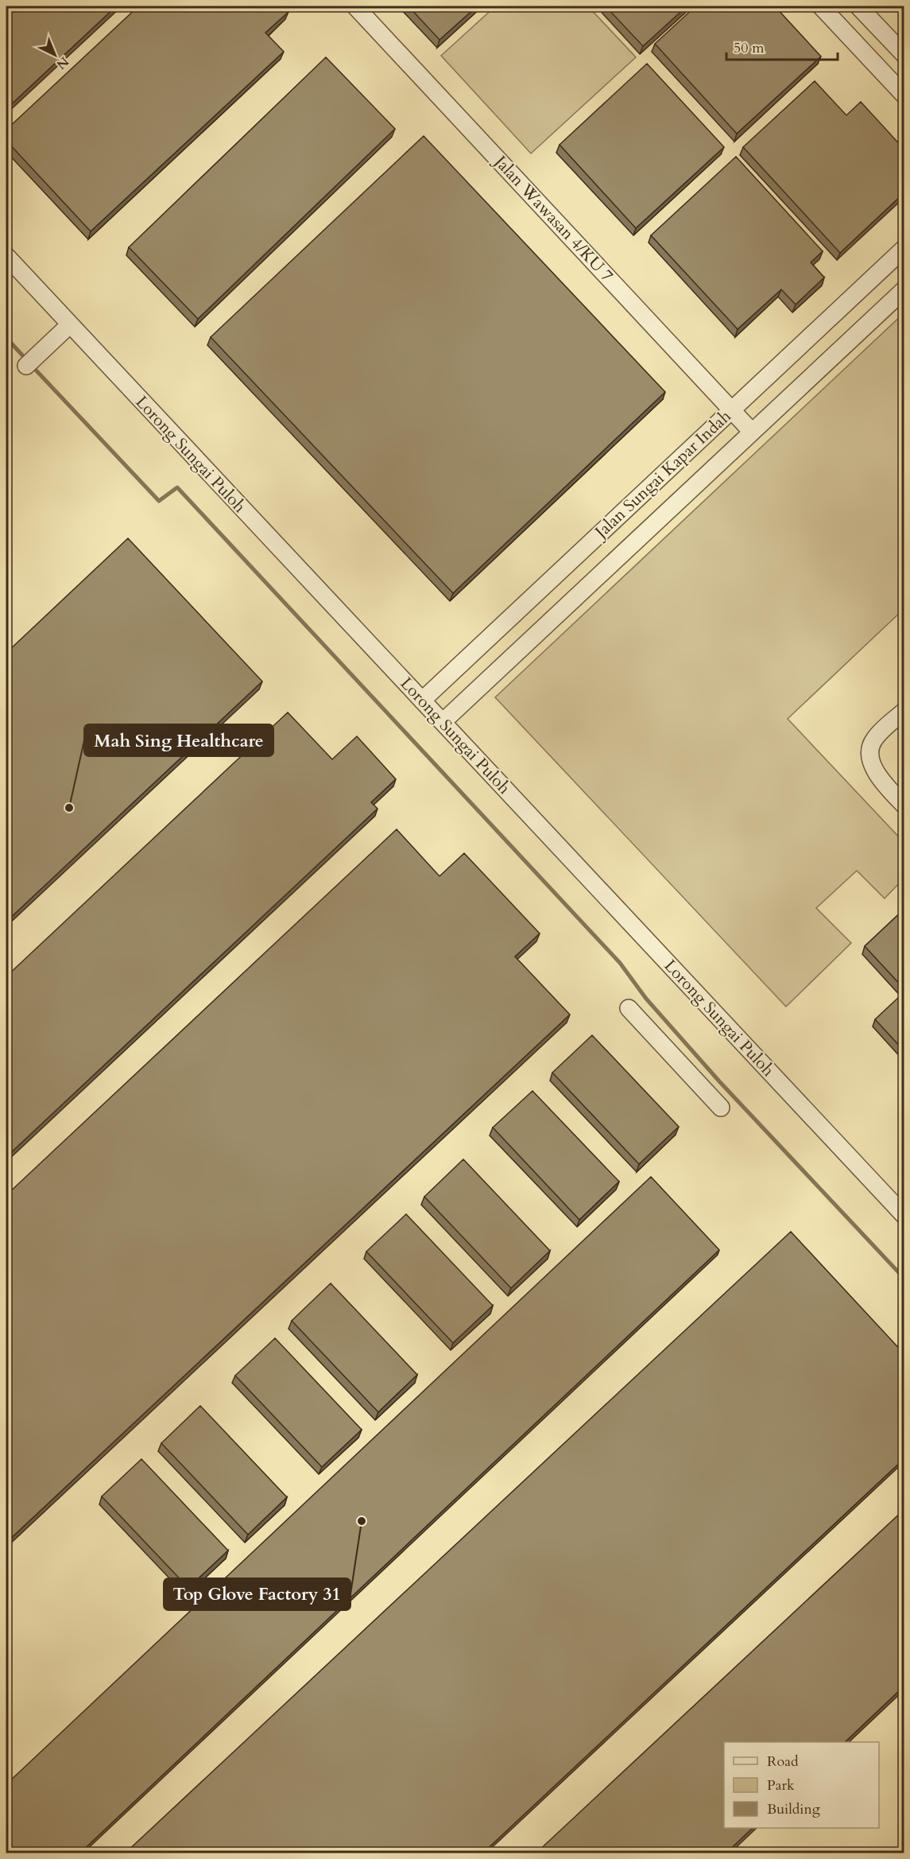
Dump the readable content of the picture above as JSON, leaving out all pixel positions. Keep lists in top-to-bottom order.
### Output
{
  "streets": {
    "street": ["Jalan Wawasan 4/KU 7", "Lorong Sungai Puloh", "Jalan Sungai Kapar Indah"]
  },
  "crossings": [
    ["Jalan Wawasan 4/KU 7", "Jalan Sungai Kapar Indah"],
    ["Lorong Sungai Puloh", "Jalan Sungai Kapar Indah"]
  ],
  "places": ["Mah Sing Healthcare", "Top Glove Factory 31"],
  "legend": ["Road", "Park", "Building"],
  "scale_bar": "50 m",
  "north": "bottom right"
}
